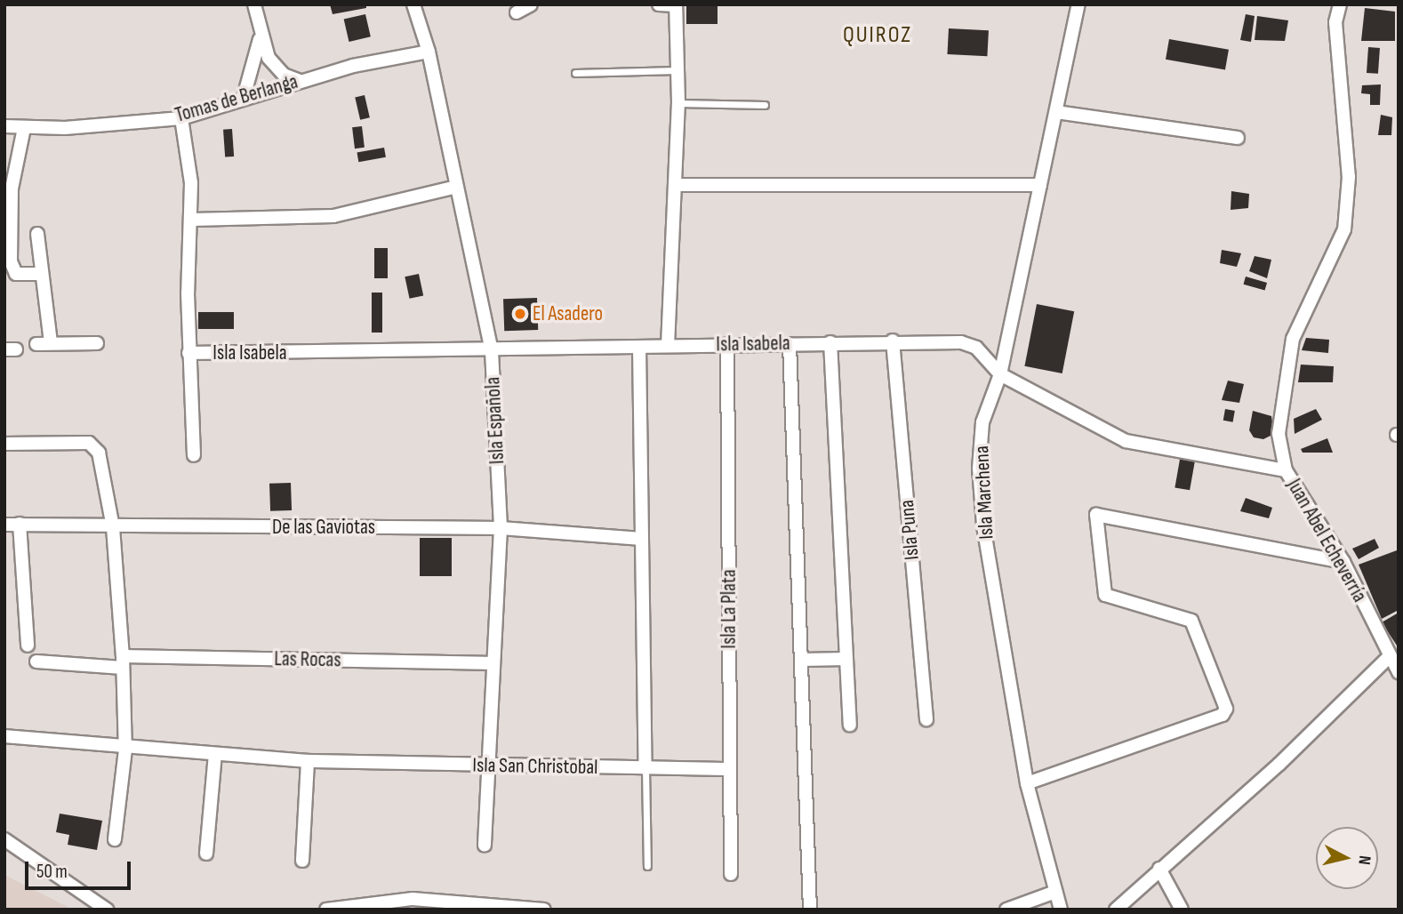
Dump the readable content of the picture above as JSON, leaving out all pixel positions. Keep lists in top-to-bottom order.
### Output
{
  "streets": {
    "street": [
      "Tomas de Berlanga",
      "Isla Isabela",
      "Isla Española",
      "Isla Marchena",
      "De las Gaviotas",
      "Isla Puna",
      "Juan Abel Echeverría",
      "Isla La Plata",
      "Las Rocas",
      "Isla San Christobal"
    ]
  },
  "crossings": [
    ["Tomas de Berlanga", "Isla Española"],
    ["Isla Isabela", "Isla Española"],
    ["Isla Isabela", "Isla Marchena"],
    ["Isla Isabela", "Isla Puna"],
    ["Isla Isabela", "Juan Abel Echeverría"],
    ["Isla Isabela", "Isla La Plata"],
    ["Isla Española", "De las Gaviotas"],
    ["Isla Española", "Las Rocas"],
    ["Isla Española", "Isla San Christobal"],
    ["Isla La Plata", "Isla San Christobal"]
  ],
  "districts": ["QUIROZ"],
  "places": ["El Asadero"],
  "scale_bar": "50 m",
  "north": "right"
}
